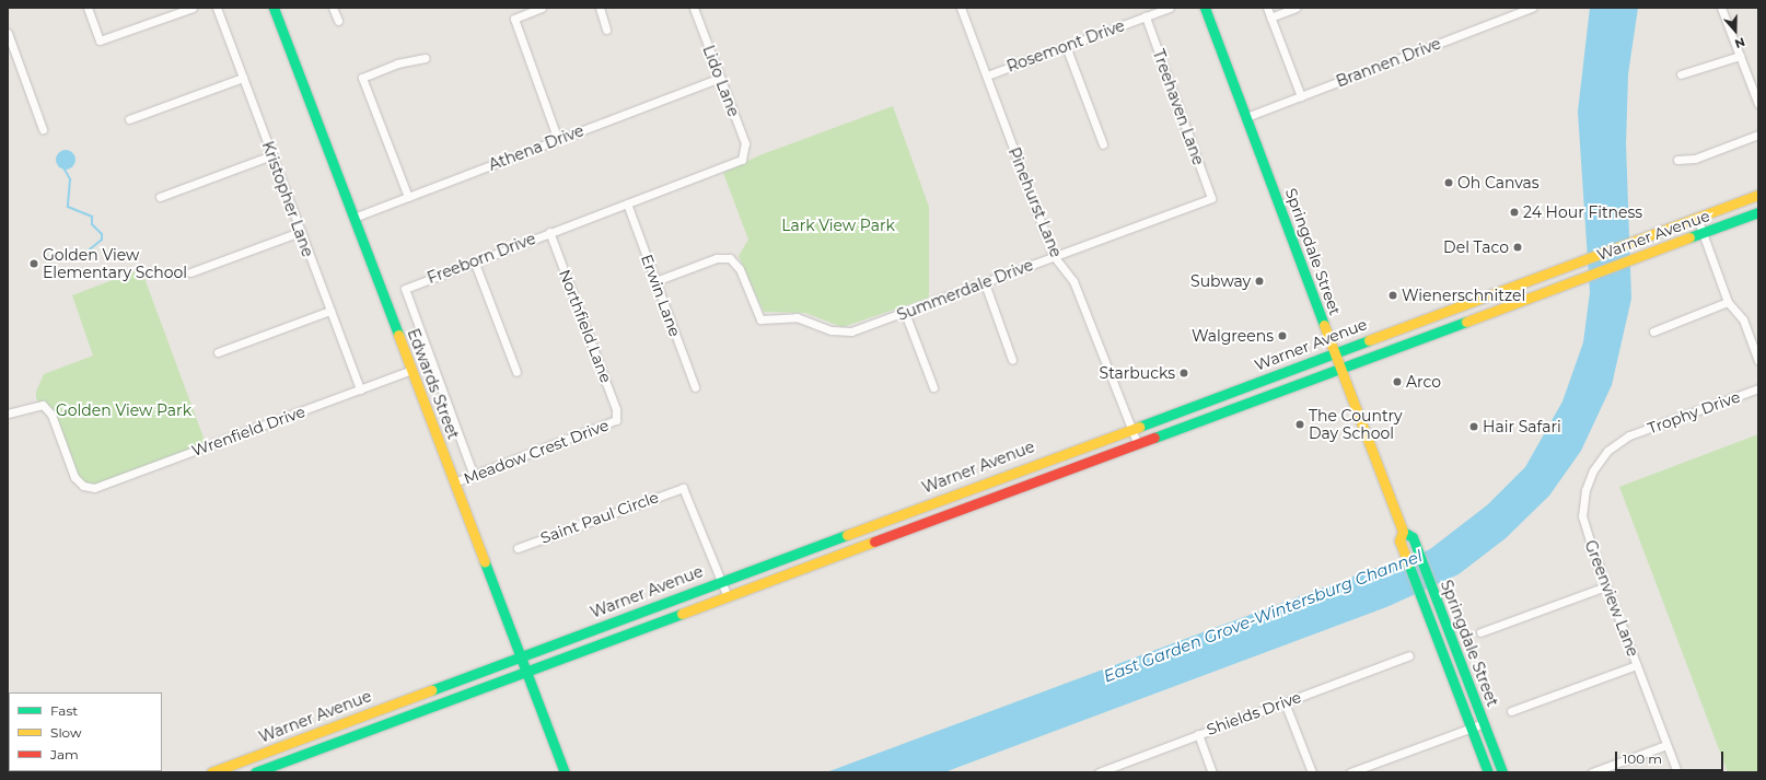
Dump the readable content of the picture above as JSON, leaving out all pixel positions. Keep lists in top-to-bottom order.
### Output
{
  "streets": {
    "main road": ["Warner Avenue", "Springdale Street", "Edwards Street"],
    "street": [
      "Rosemont Drive",
      "Brannen Drive",
      "Lido Lane",
      "Treehaven Lane",
      "Athena Drive",
      "Kristopher Lane",
      "Pinehurst Lane",
      "Freeborn Drive",
      "Summerdale Drive",
      "Erwin Lane",
      "Northfield Lane",
      "Trophy Drive",
      "Wrenfield Drive",
      "Meadow Crest Drive",
      "Saint Paul Circle",
      "Greenview Lane",
      "Shields Drive"
    ]
  },
  "crossings": [
    ["Rosemont Drive", "Treehaven Lane"],
    ["Rosemont Drive", "Pinehurst Lane"],
    ["Brannen Drive", "Springdale Street"],
    ["Lido Lane", "Athena Drive"],
    ["Lido Lane", "Freeborn Drive"],
    ["Treehaven Lane", "Summerdale Drive"],
    ["Athena Drive", "Edwards Street"],
    ["Kristopher Lane", "Wrenfield Drive"],
    ["Pinehurst Lane", "Warner Avenue"],
    ["Pinehurst Lane", "Summerdale Drive"],
    ["Warner Avenue", "Springdale Street"],
    ["Warner Avenue", "Edwards Street"],
    ["Warner Avenue", "Saint Paul Circle"],
    ["Freeborn Drive", "Erwin Lane"],
    ["Freeborn Drive", "Northfield Lane"],
    ["Freeborn Drive", "Meadow Crest Drive"],
    ["Summerdale Drive", "Erwin Lane"],
    ["Northfield Lane", "Meadow Crest Drive"],
    ["Edwards Street", "Wrenfield Drive"],
    ["Edwards Street", "Meadow Crest Drive"],
    ["Trophy Drive", "Greenview Lane"]
  ],
  "water": ["East Garden Grove-Wintersburg Channel"],
  "parks": ["Lark View Park", "Golden View Park"],
  "places": [
    "Oh Canvas",
    "24 Hour Fitness",
    "Del Taco",
    "Golden View Elementary School",
    "Subway",
    "Wienerschnitzel",
    "Walgreens",
    "Starbucks",
    "Arco",
    "The Country Day School",
    "Hair Safari"
  ],
  "legend": ["Fast", "Slow", "Jam"],
  "scale_bar": "100 m",
  "north": "bottom"
}
